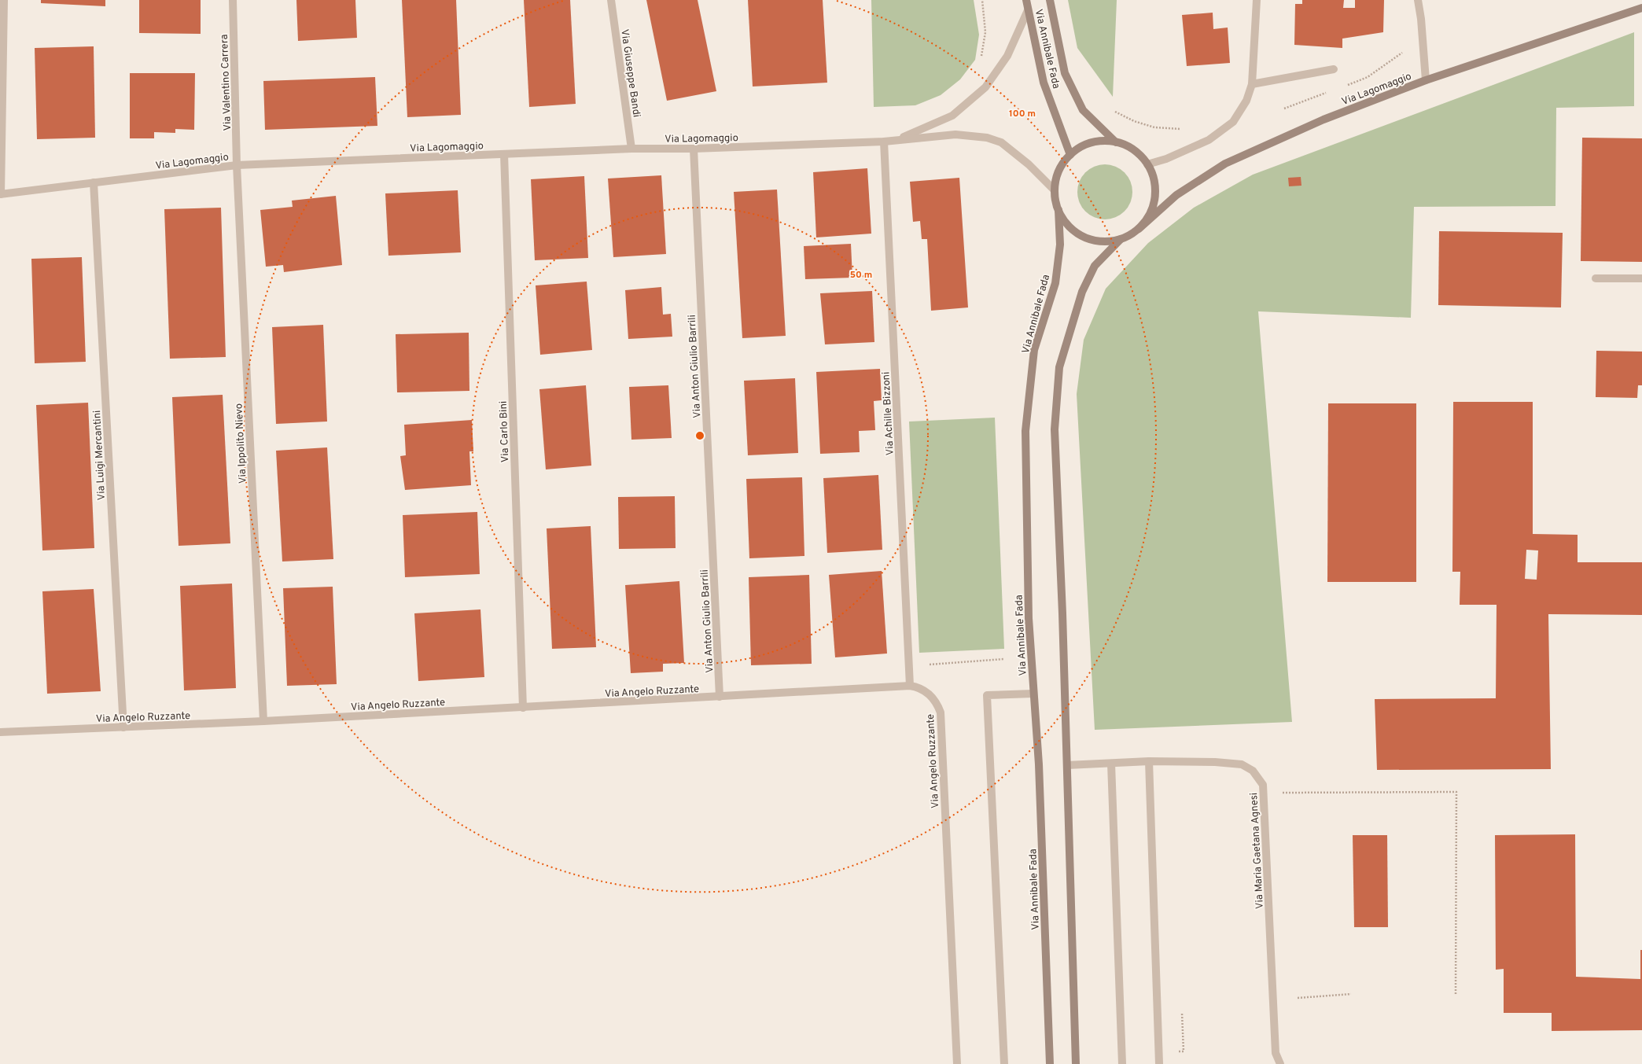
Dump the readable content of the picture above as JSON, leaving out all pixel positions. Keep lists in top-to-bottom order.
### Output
{
  "streets": {
    "main road": ["Via Annibale Fada", "Via Lagomaggio"],
    "street": [
      "Via Giuseppe Bandi",
      "Via Valentino Carrera",
      "Via Anton Giulio Barrili",
      "Via Achille Bizzoni",
      "Via Carlo Bini",
      "Via Ippolito Nievo",
      "Via Luigi Mercantini",
      "Via Angelo Ruzzante",
      "Via Maria Gaetana Agnesi"
    ]
  },
  "crossings": [
    ["Via Annibale Fada", "Via Lagomaggio"],
    ["Via Giuseppe Bandi", "Via Lagomaggio"],
    ["Via Valentino Carrera", "Via Lagomaggio"],
    ["Via Valentino Carrera", "Via Ippolito Nievo"],
    ["Via Lagomaggio", "Via Anton Giulio Barrili"],
    ["Via Lagomaggio", "Via Achille Bizzoni"],
    ["Via Lagomaggio", "Via Carlo Bini"],
    ["Via Lagomaggio", "Via Ippolito Nievo"],
    ["Via Lagomaggio", "Via Luigi Mercantini"],
    ["Via Anton Giulio Barrili", "Via Angelo Ruzzante"],
    ["Via Achille Bizzoni", "Via Angelo Ruzzante"],
    ["Via Carlo Bini", "Via Angelo Ruzzante"],
    ["Via Ippolito Nievo", "Via Angelo Ruzzante"],
    ["Via Luigi Mercantini", "Via Angelo Ruzzante"]
  ],
  "rings": ["100 m", "50 m"]
}
